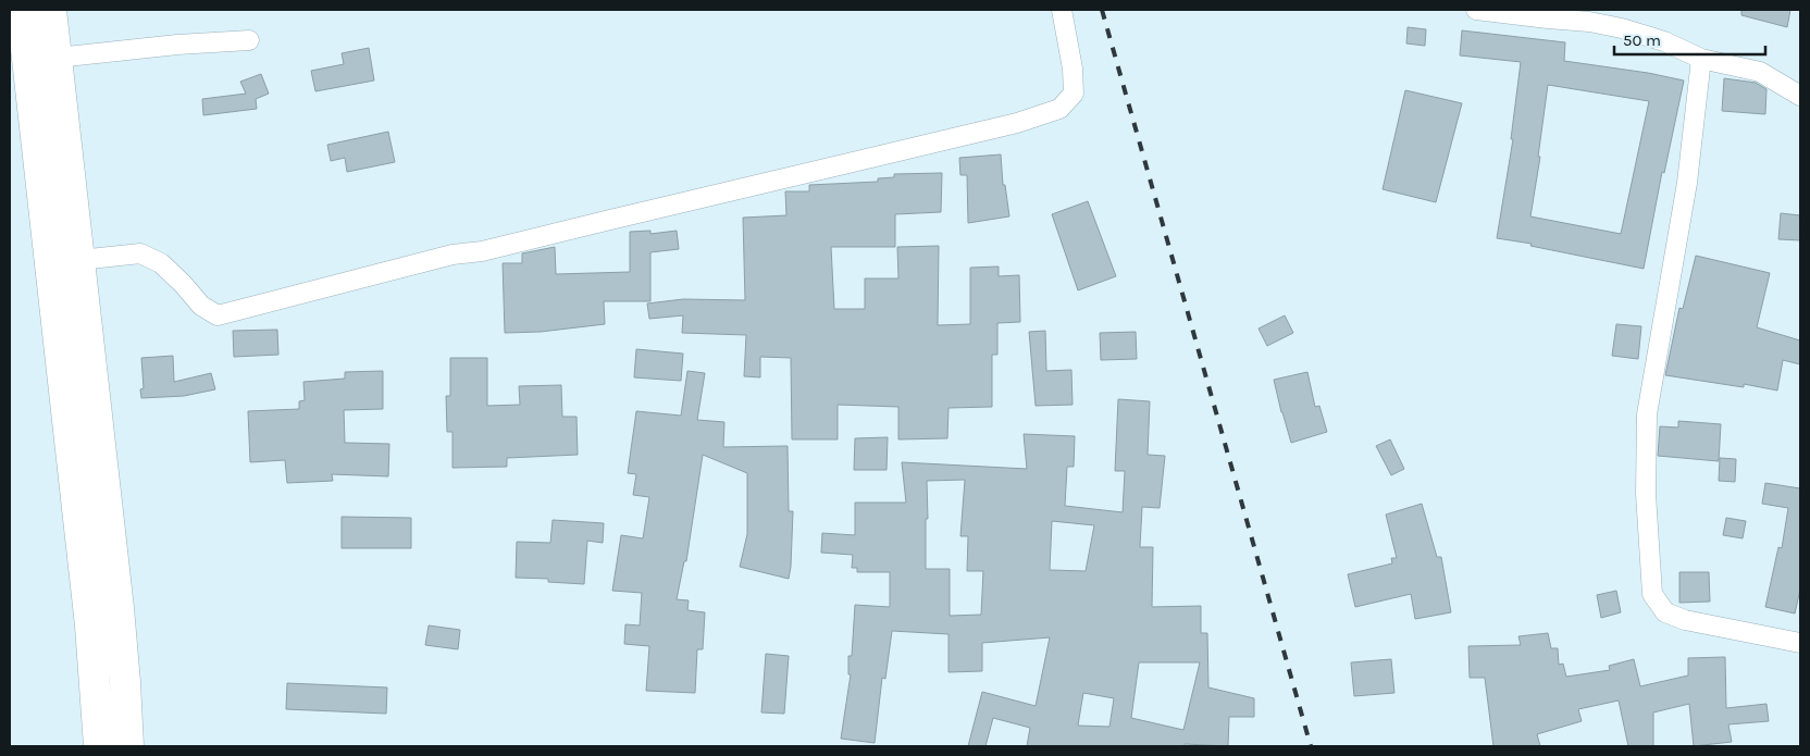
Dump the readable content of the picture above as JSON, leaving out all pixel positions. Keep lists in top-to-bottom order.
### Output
{
  "scale_bar": "50 m"
}
